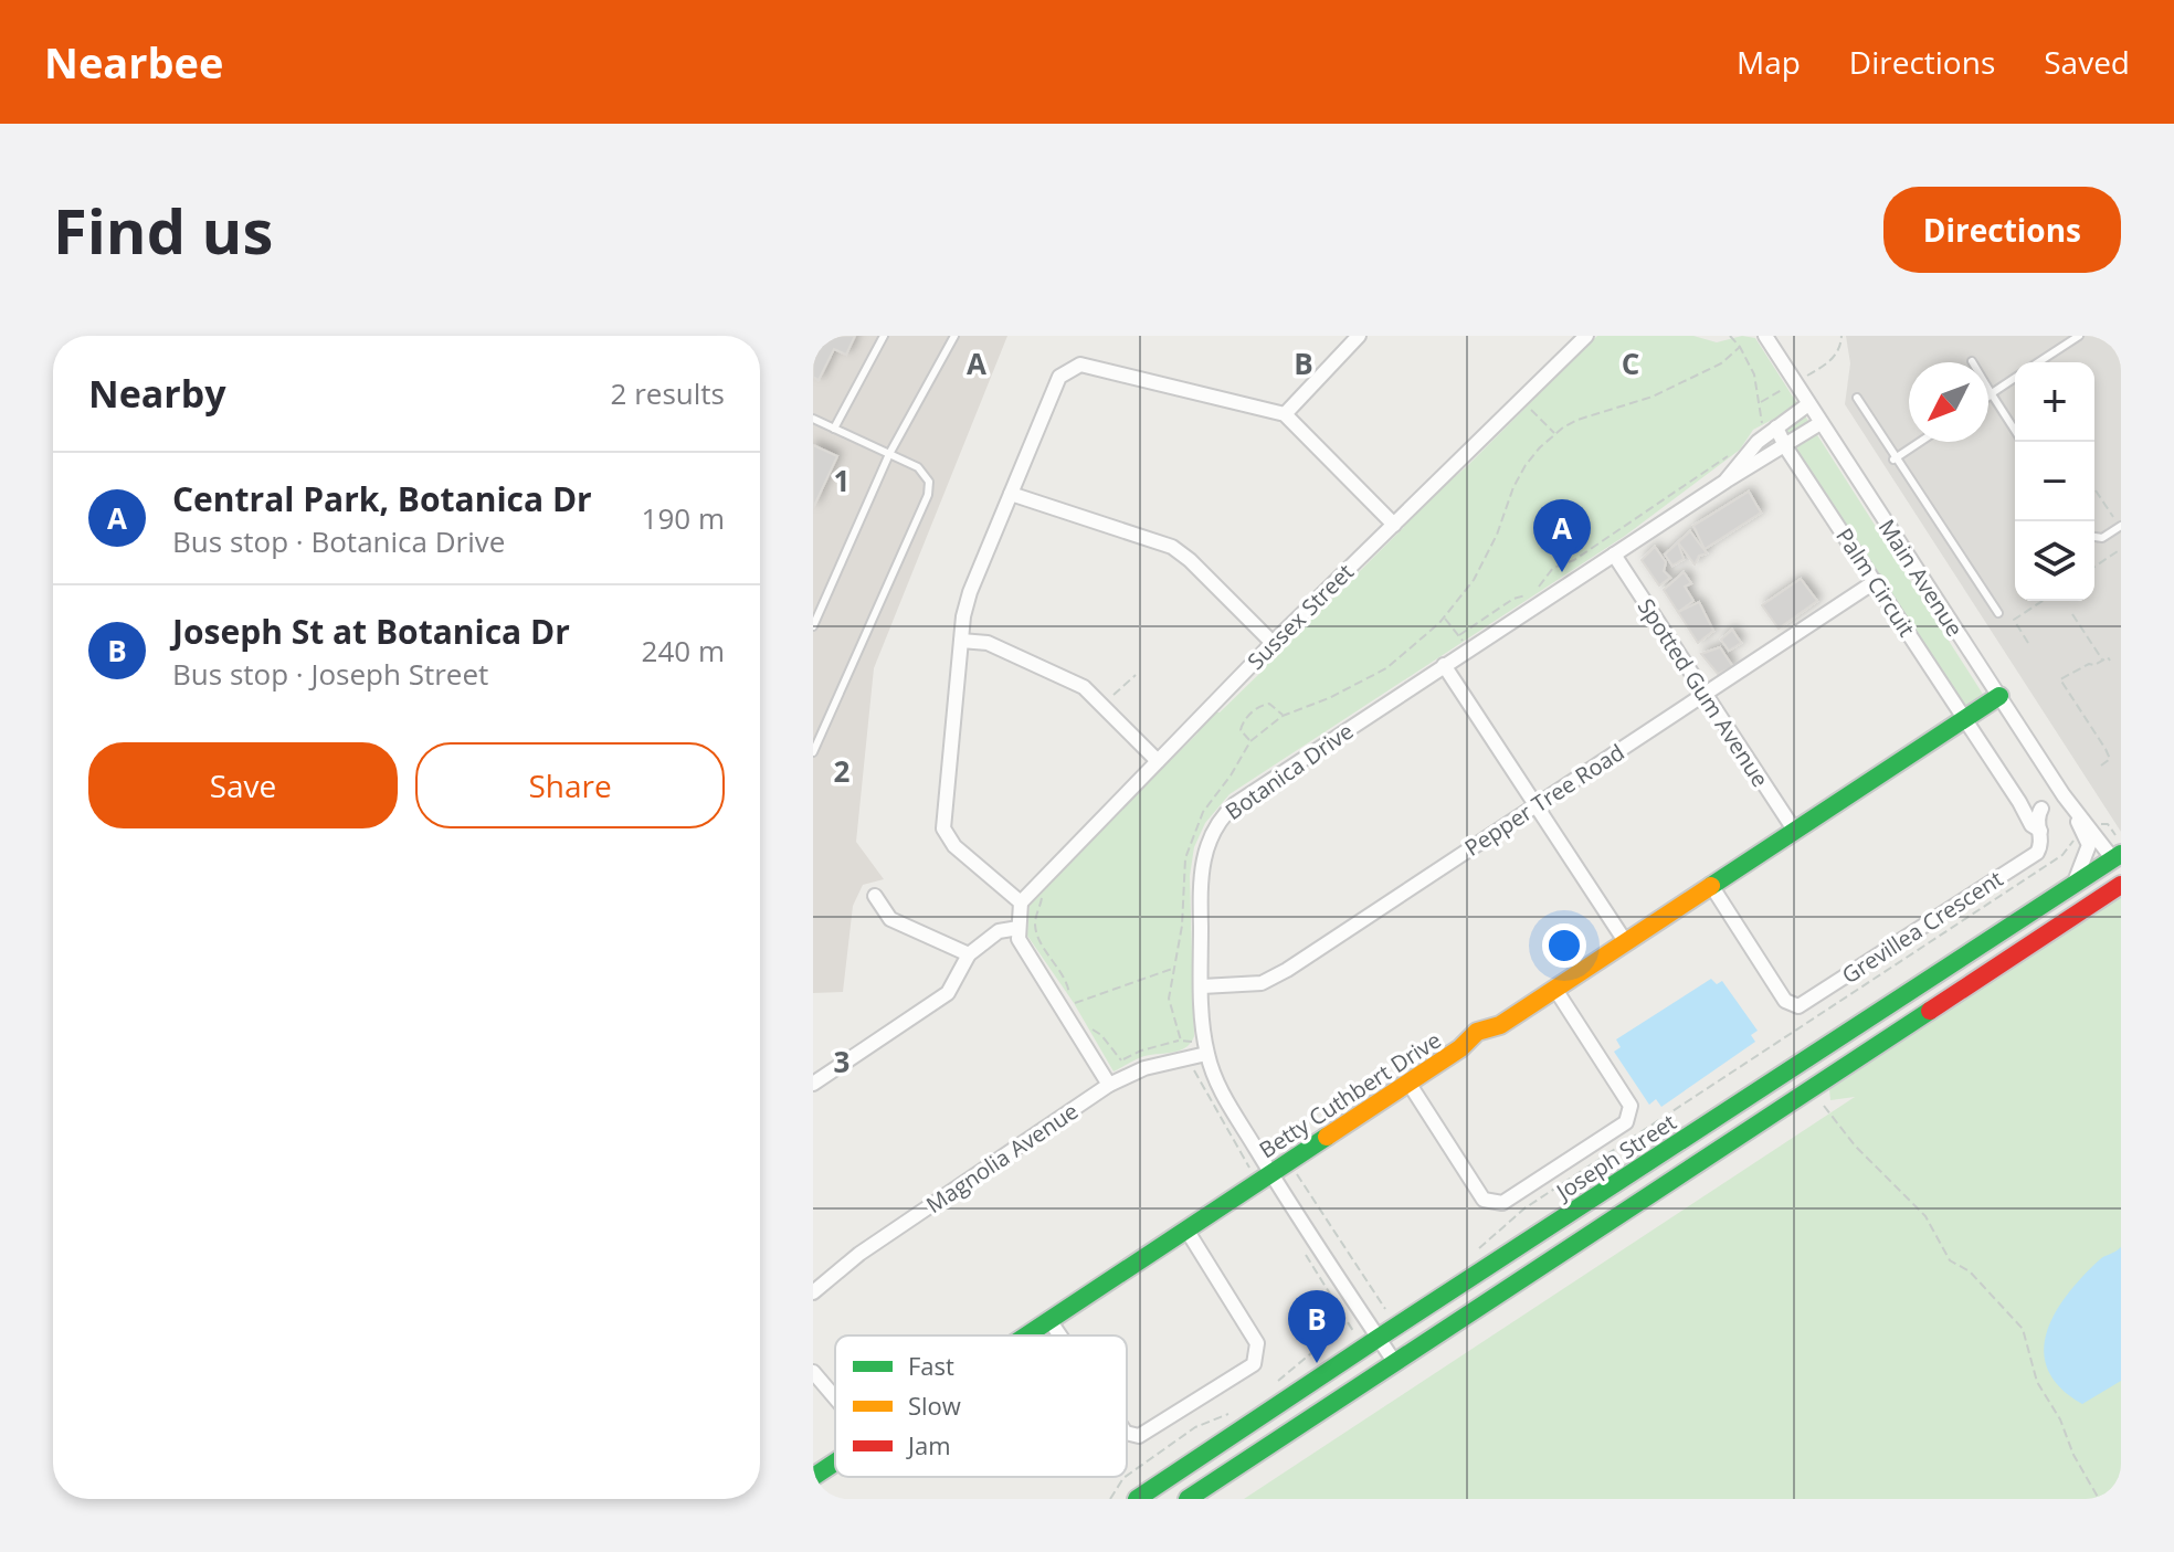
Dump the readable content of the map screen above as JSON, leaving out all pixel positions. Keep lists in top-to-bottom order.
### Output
{
  "streets": {
    "main road": ["Betty Cuthbert Drive", "Joseph Street"],
    "street": [
      "Main Avenue",
      "Palm Circuit",
      "Sussex Street",
      "Spotted Gum Avenue",
      "Botanica Drive",
      "Pepper Tree Road",
      "Grevillea Crescent",
      "Magnolia Avenue"
    ]
  },
  "crossings": [
    ["Main Avenue", "Botanica Drive"],
    ["Main Avenue", "Betty Cuthbert Drive"],
    ["Main Avenue", "Joseph Street"],
    ["Palm Circuit", "Botanica Drive"],
    ["Palm Circuit", "Pepper Tree Road"],
    ["Palm Circuit", "Betty Cuthbert Drive"],
    ["Spotted Gum Avenue", "Botanica Drive"],
    ["Spotted Gum Avenue", "Pepper Tree Road"],
    ["Spotted Gum Avenue", "Betty Cuthbert Drive"],
    ["Botanica Drive", "Pepper Tree Road"],
    ["Botanica Drive", "Betty Cuthbert Drive"],
    ["Botanica Drive", "Joseph Street"],
    ["Botanica Drive", "Magnolia Avenue"],
    ["Grevillea Crescent", "Betty Cuthbert Drive"]
  ],
  "legend": ["Fast", "Slow", "Jam"],
  "north": "bottom left",
  "page": {
    "header": "Nearbee",
    "nav": ["Map", "Directions", "Saved"],
    "buttons": [
      "Directions",
      ["Save", "Share"]
    ],
    "title": "Find us",
    "heading": ["Nearby", "2 results"],
    "map_buttons": ["+", "−"],
    "list": [
      {
        "mark": "A",
        "name": "Central Park, Botanica Dr",
        "note": "Bus stop · Botanica Drive",
        "value": "190 m"
      },
      {
        "mark": "B",
        "name": "Joseph St at Botanica Dr",
        "note": "Bus stop · Joseph Street",
        "value": "240 m"
      }
    ],
    "pins": ["A", "B"]
  },
  "grid": {
    "columns": ["A", "B", "C"],
    "rows": ["1", "2", "3"]
  }
}
